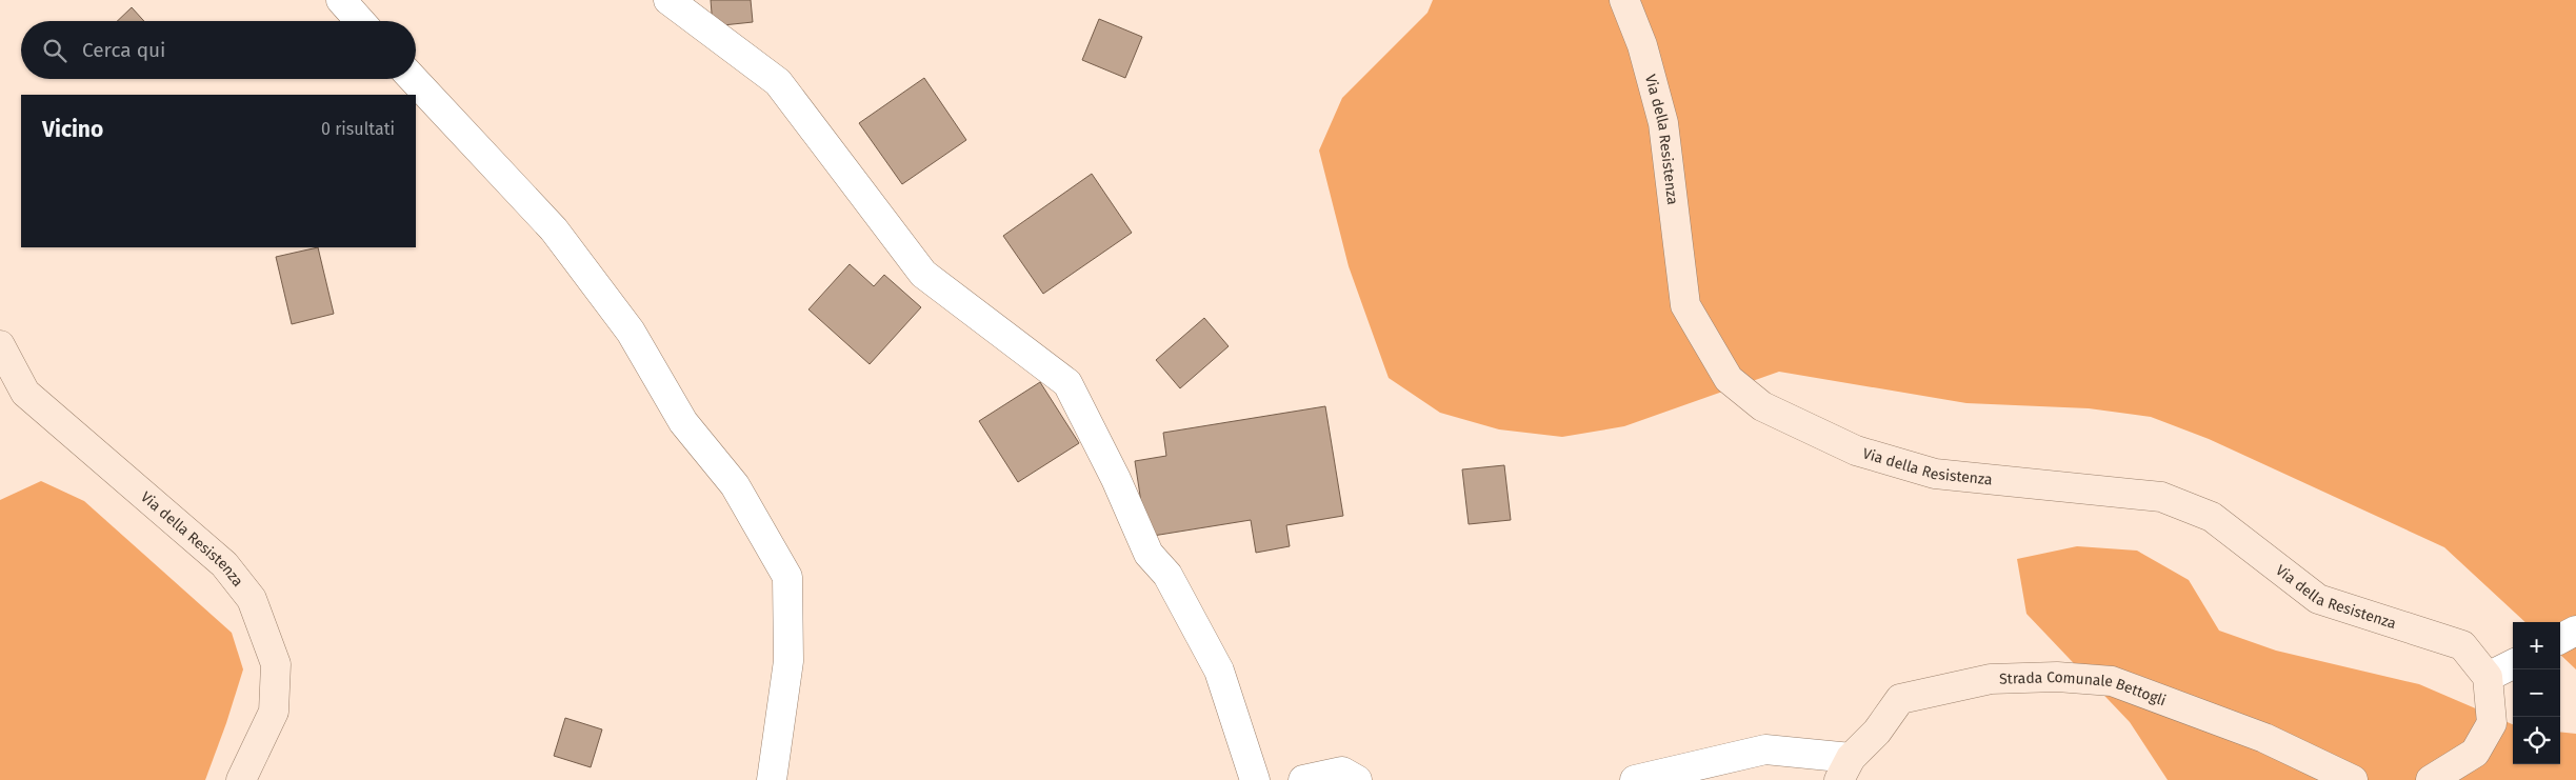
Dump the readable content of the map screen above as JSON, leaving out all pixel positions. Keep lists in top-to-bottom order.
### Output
{
  "streets": {
    "street": ["Via della Resistenza", "Strada Comunale Bettogli"]
  },
  "page": {
    "search": "Cerca qui",
    "heading": ["Vicino", "0 risultati"],
    "map_buttons": ["+", "−"]
  }
}
